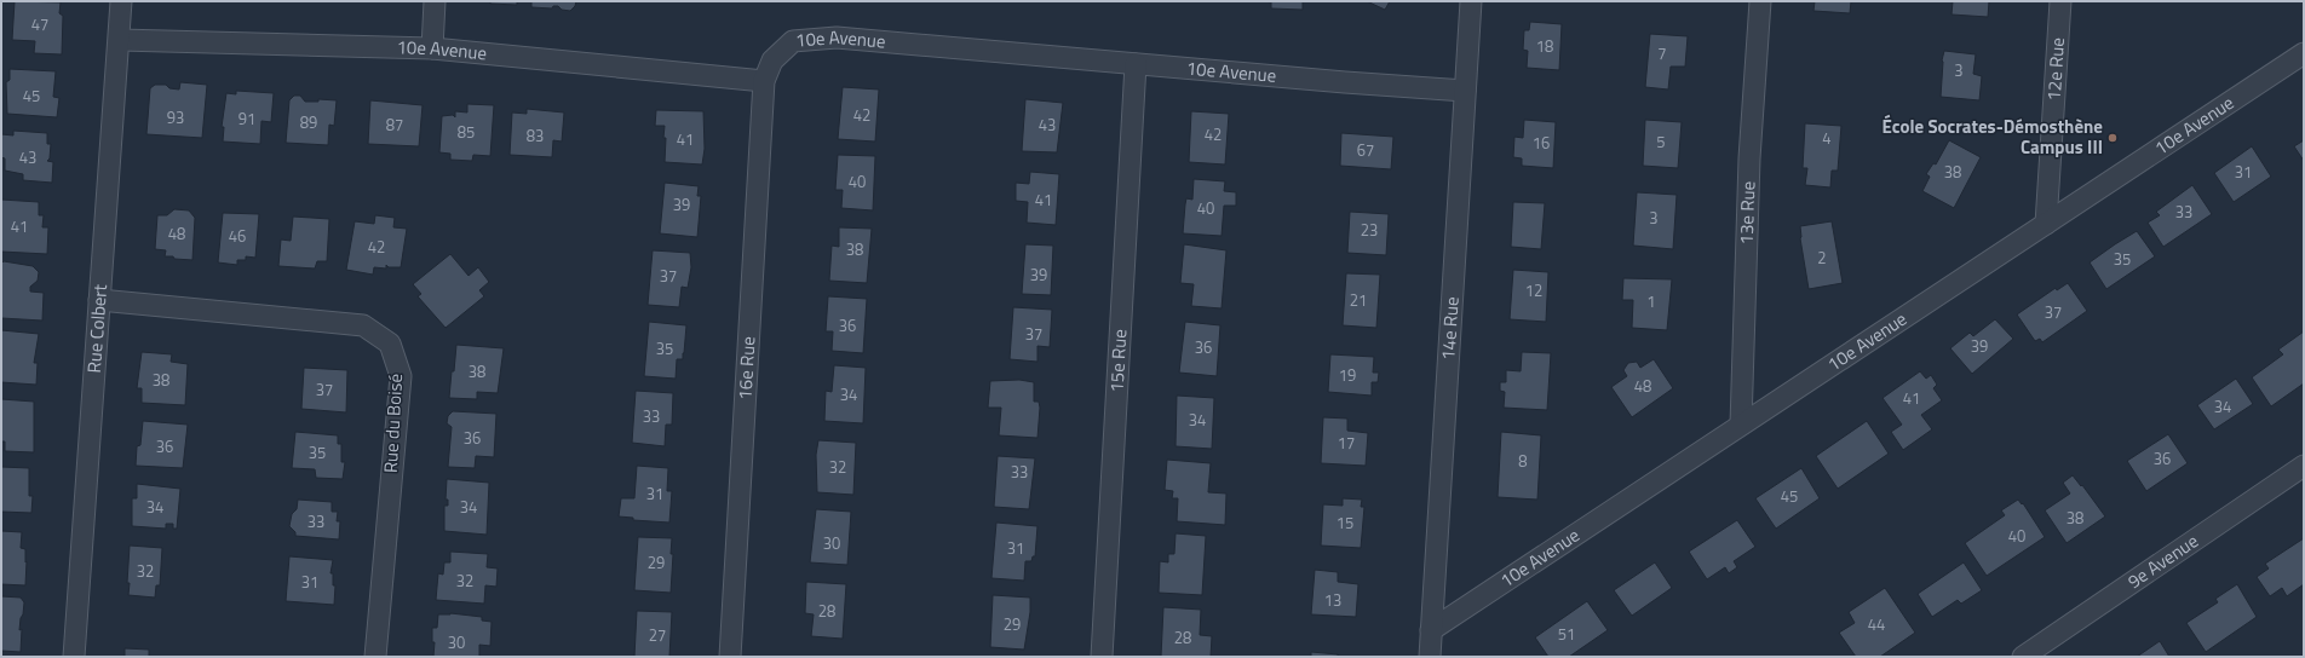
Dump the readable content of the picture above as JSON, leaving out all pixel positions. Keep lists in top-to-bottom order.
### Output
{
  "streets": {
    "street": [
      "10e Avenue",
      "12e Rue",
      "13e Rue",
      "Rue Colbert",
      "14e Rue",
      "15e Rue",
      "16e Rue",
      "Rue du Boisé",
      "9e Avenue"
    ]
  },
  "crossings": [
    ["10e Avenue", "12e Rue"],
    ["10e Avenue", "13e Rue"],
    ["10e Avenue", "Rue Colbert"],
    ["10e Avenue", "14e Rue"],
    ["10e Avenue", "15e Rue"],
    ["10e Avenue", "16e Rue"],
    ["Rue Colbert", "Rue du Boisé"]
  ],
  "places": ["École Socrates-Démosthène Campus III"],
  "house_numbers": [
    "47",
    "18",
    "7",
    "3",
    "45",
    "42",
    "93",
    "91",
    "89",
    "87",
    "43",
    "85",
    "42",
    "83",
    "4",
    "41",
    "5",
    "16",
    "67",
    "43",
    "38",
    "31",
    "40",
    "41",
    "39",
    "40",
    "33",
    "3",
    "41",
    "23",
    "48",
    "46",
    "42",
    "38",
    "2",
    "35",
    "39",
    "37",
    "12",
    "21",
    "1",
    "37",
    "36",
    "37",
    "39",
    "36",
    "35",
    "38",
    "19",
    "38",
    "48",
    "37",
    "34",
    "41",
    "34",
    "33",
    "34",
    "36",
    "17",
    "36",
    "35",
    "36",
    "8",
    "32",
    "33",
    "31",
    "45",
    "34",
    "34",
    "38",
    "33",
    "15",
    "40",
    "30",
    "31",
    "29",
    "32",
    "32",
    "31",
    "13",
    "28",
    "29",
    "44",
    "51",
    "27",
    "28",
    "30"
  ]
}
